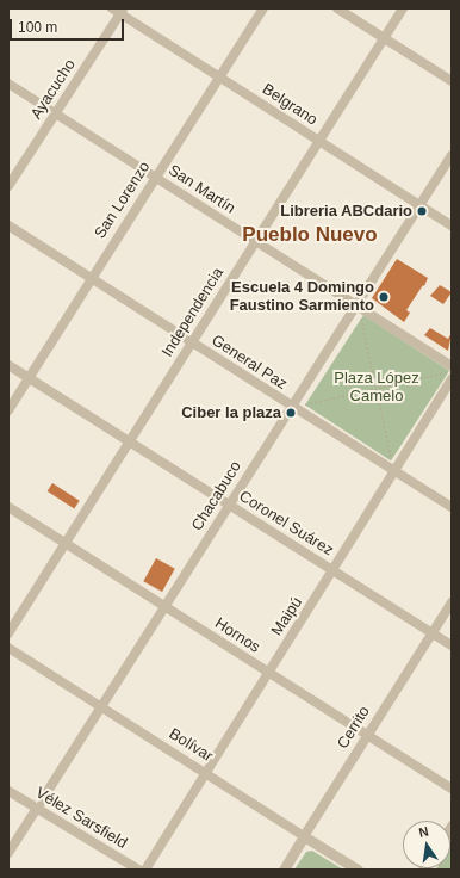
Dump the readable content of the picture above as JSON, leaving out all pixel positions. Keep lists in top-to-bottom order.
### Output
{
  "streets": {
    "street": [
      "Ayacucho",
      "Belgrano",
      "San Martín",
      "San Lorenzo",
      "Independencia",
      "General Paz",
      "Chacabuco",
      "Coronel Suárez",
      "Maipú",
      "Hornos",
      "Cerrito",
      "Bolívar",
      "Vélez Sarsfield"
    ]
  },
  "crossings": [
    ["Ayacucho", "Belgrano"],
    ["Ayacucho", "San Martín"],
    ["Belgrano", "San Lorenzo"],
    ["Belgrano", "Independencia"],
    ["Belgrano", "Chacabuco"],
    ["San Martín", "San Lorenzo"],
    ["San Martín", "Independencia"],
    ["San Martín", "Chacabuco"],
    ["San Lorenzo", "General Paz"],
    ["San Lorenzo", "Coronel Suárez"],
    ["Independencia", "General Paz"],
    ["Independencia", "Coronel Suárez"],
    ["Independencia", "Hornos"],
    ["General Paz", "Chacabuco"],
    ["General Paz", "Maipú"],
    ["Chacabuco", "Coronel Suárez"],
    ["Chacabuco", "Hornos"],
    ["Chacabuco", "Bolívar"],
    ["Chacabuco", "Vélez Sarsfield"],
    ["Coronel Suárez", "Maipú"],
    ["Coronel Suárez", "Cerrito"],
    ["Maipú", "Hornos"],
    ["Maipú", "Bolívar"],
    ["Hornos", "Cerrito"],
    ["Cerrito", "Bolívar"]
  ],
  "districts": ["Pueblo Nuevo"],
  "parks": ["Plaza López Camelo"],
  "places": ["Libreria ABCdario", "Escuela 4 Domingo Faustino Sarmiento", "Ciber la plaza"],
  "scale_bar": "100 m",
  "north": "top"
}
